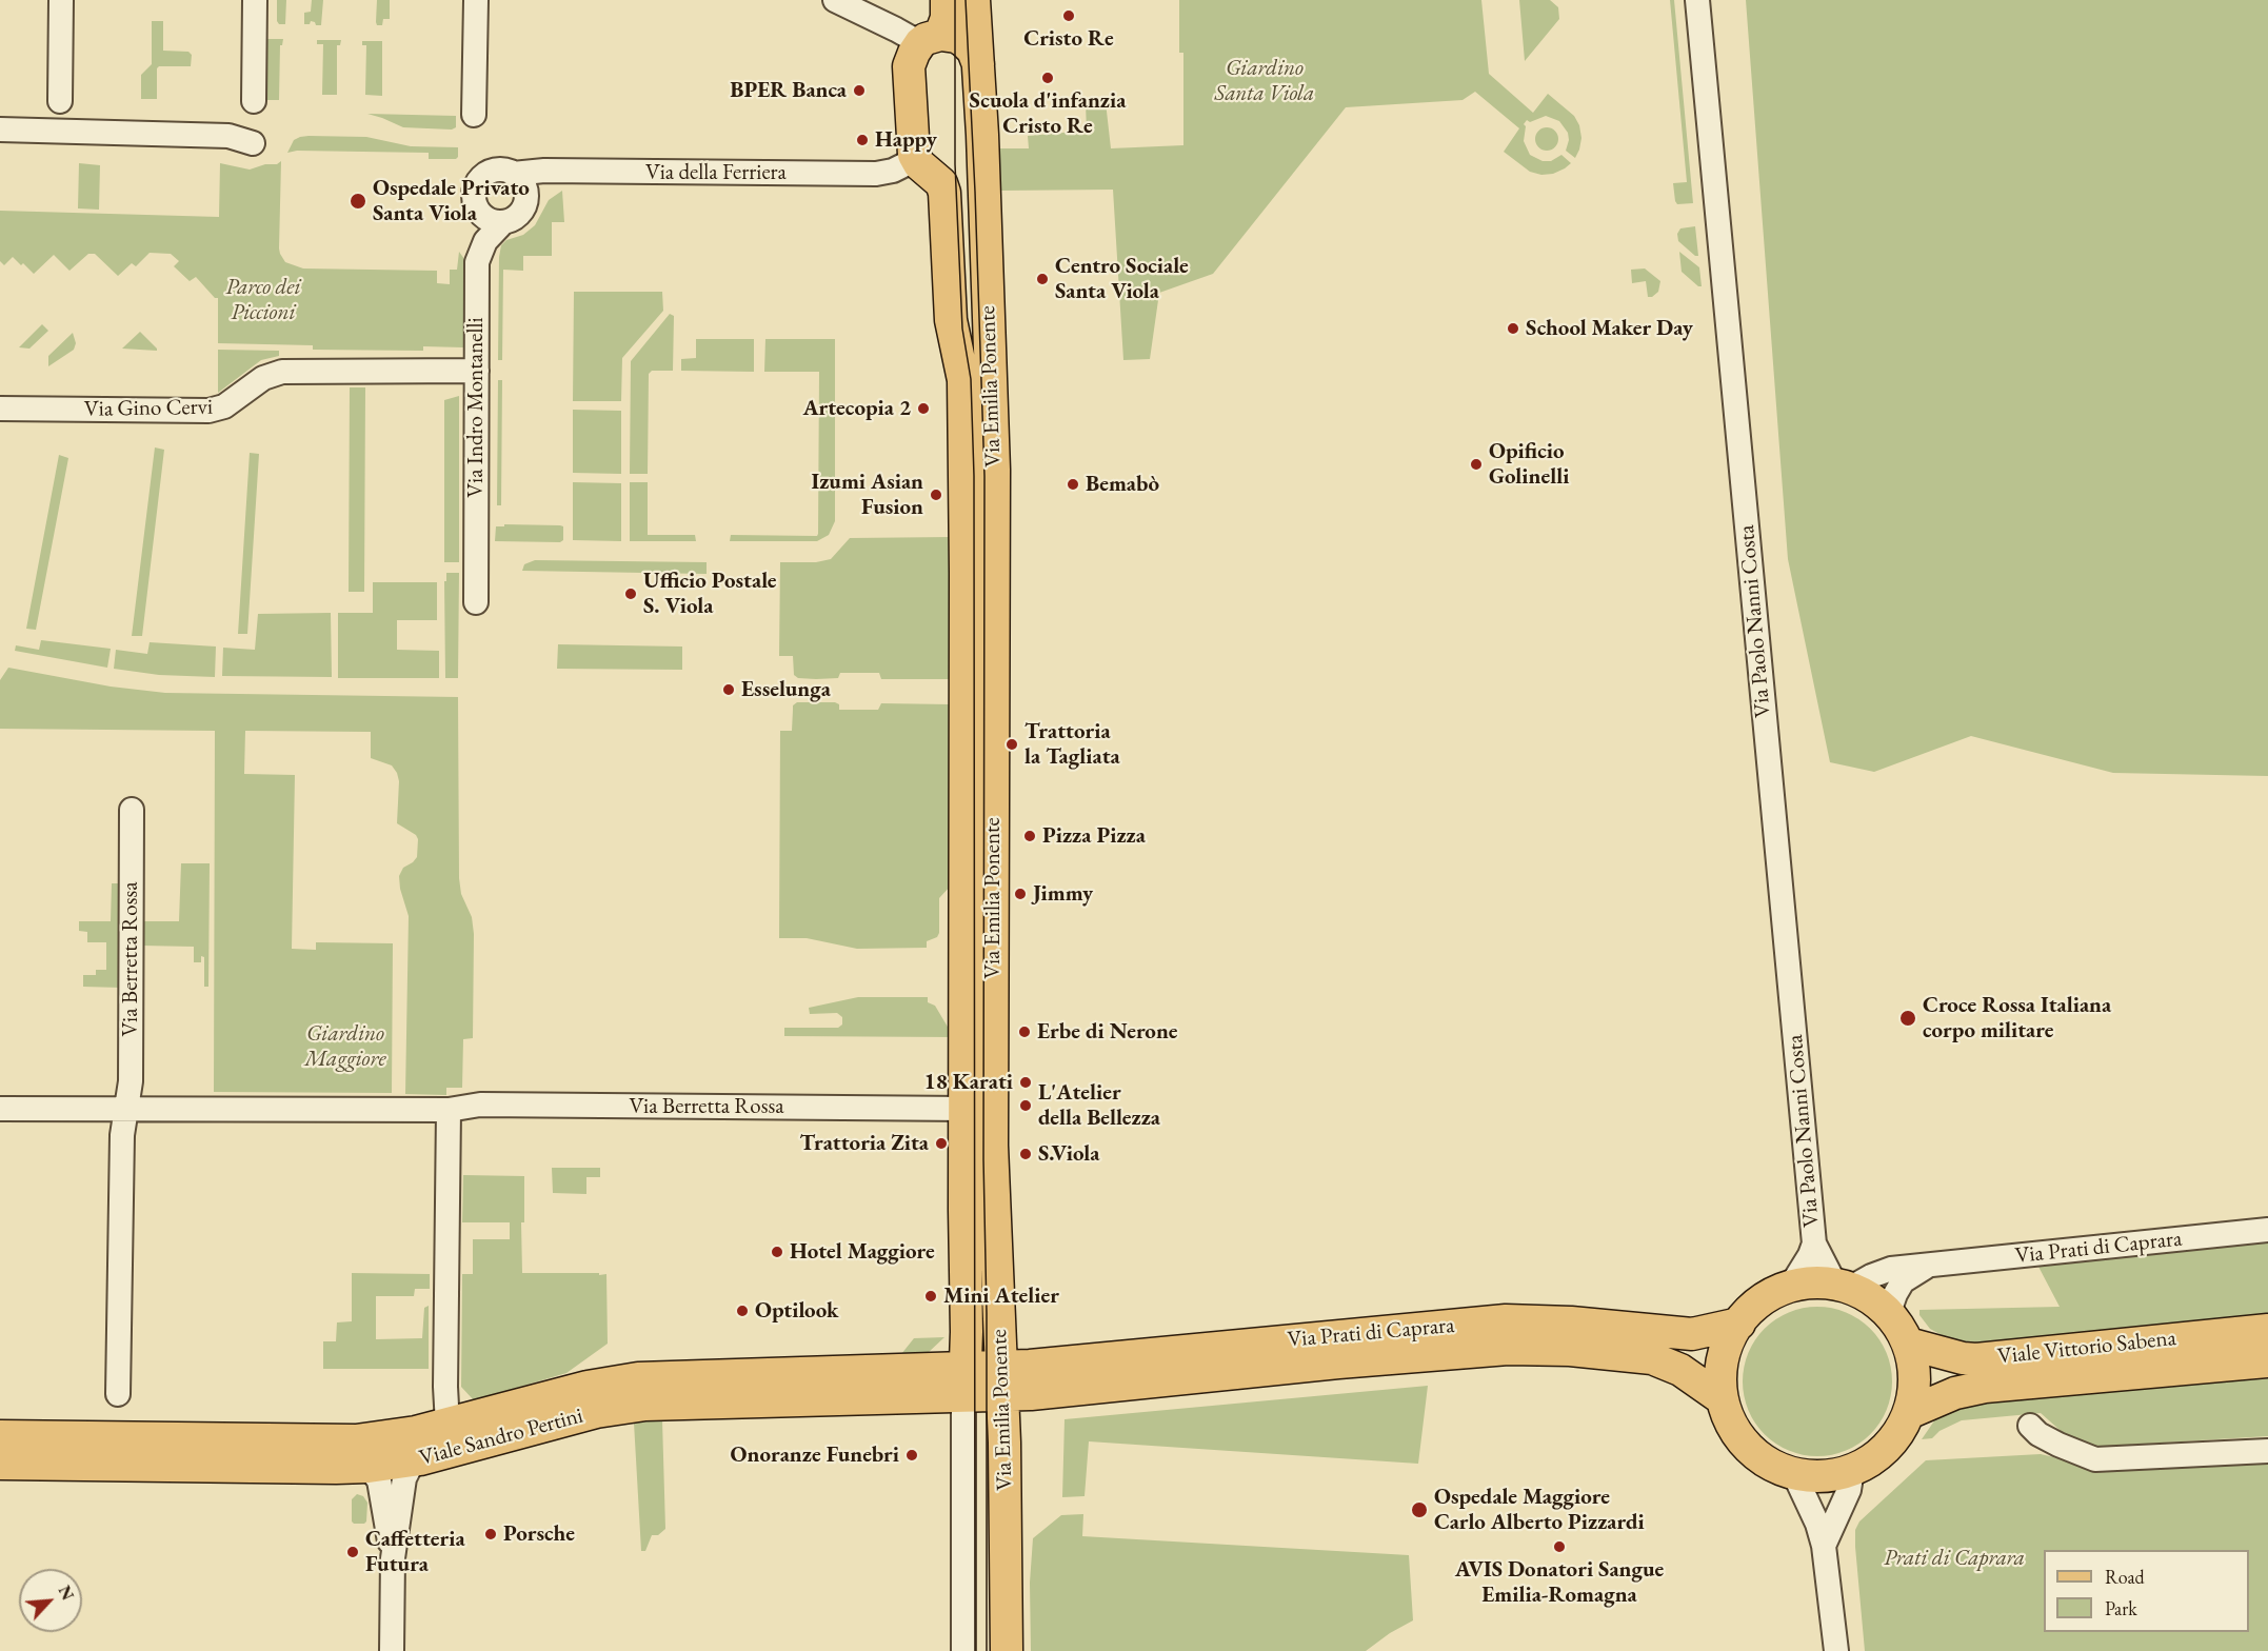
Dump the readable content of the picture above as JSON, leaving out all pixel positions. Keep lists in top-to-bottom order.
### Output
{
  "streets": {
    "main road": [
      "Via Emilia Ponente",
      "Via Prati di Caprara",
      "Viale Vittorio Sabena",
      "Viale Sandro Pertini"
    ],
    "street": [
      "Via della Ferriera",
      "Via Indro Montanelli",
      "Via Gino Cervi",
      "Via Paolo Nanni Costa",
      "Via Berretta Rossa"
    ]
  },
  "crossings": [
    ["Via della Ferriera", "Via Emilia Ponente"],
    ["Via della Ferriera", "Via Indro Montanelli"],
    ["Via Emilia Ponente", "Via Berretta Rossa"],
    ["Via Emilia Ponente", "Via Prati di Caprara"],
    ["Via Emilia Ponente", "Viale Sandro Pertini"],
    ["Via Indro Montanelli", "Via Gino Cervi"],
    ["Via Paolo Nanni Costa", "Via Prati di Caprara"],
    ["Via Paolo Nanni Costa", "Viale Vittorio Sabena"],
    ["Via Prati di Caprara", "Viale Vittorio Sabena"],
    ["Via Prati di Caprara", "Viale Sandro Pertini"]
  ],
  "parks": [
    "Giardino Santa Viola",
    "Parco dei Piccioni",
    "Giardino Maggiore",
    "Prati di Caprara"
  ],
  "places": [
    "Cristo Re",
    "Scuola d'infanzia Cristo Re",
    "BPER Banca",
    "Happy",
    "Ospedale Privato Santa Viola",
    "Centro Sociale Santa Viola",
    "School Maker Day",
    "Artecopia 2",
    "Opificio Golinelli",
    "Bemabò",
    "Izumi Asian Fusion",
    "Ufficio Postale S. Viola",
    "Esselunga",
    "Trattoria la Tagliata",
    "Pizza Pizza",
    "Jimmy",
    "Croce Rossa Italiana corpo militare",
    "Erbe di Nerone",
    "18 Karati",
    "L'Atelier della Bellezza",
    "Trattoria Zita",
    "S.Viola",
    "Hotel Maggiore",
    "Mini Atelier",
    "Optilook",
    "Onoranze Funebri",
    "Ospedale Maggiore Carlo Alberto Pizzardi",
    "Porsche",
    "AVIS Donatori Sangue Emilia-Romagna",
    "Caffetteria Futura"
  ],
  "legend": ["Road", "Park"],
  "north": "top right"
}
